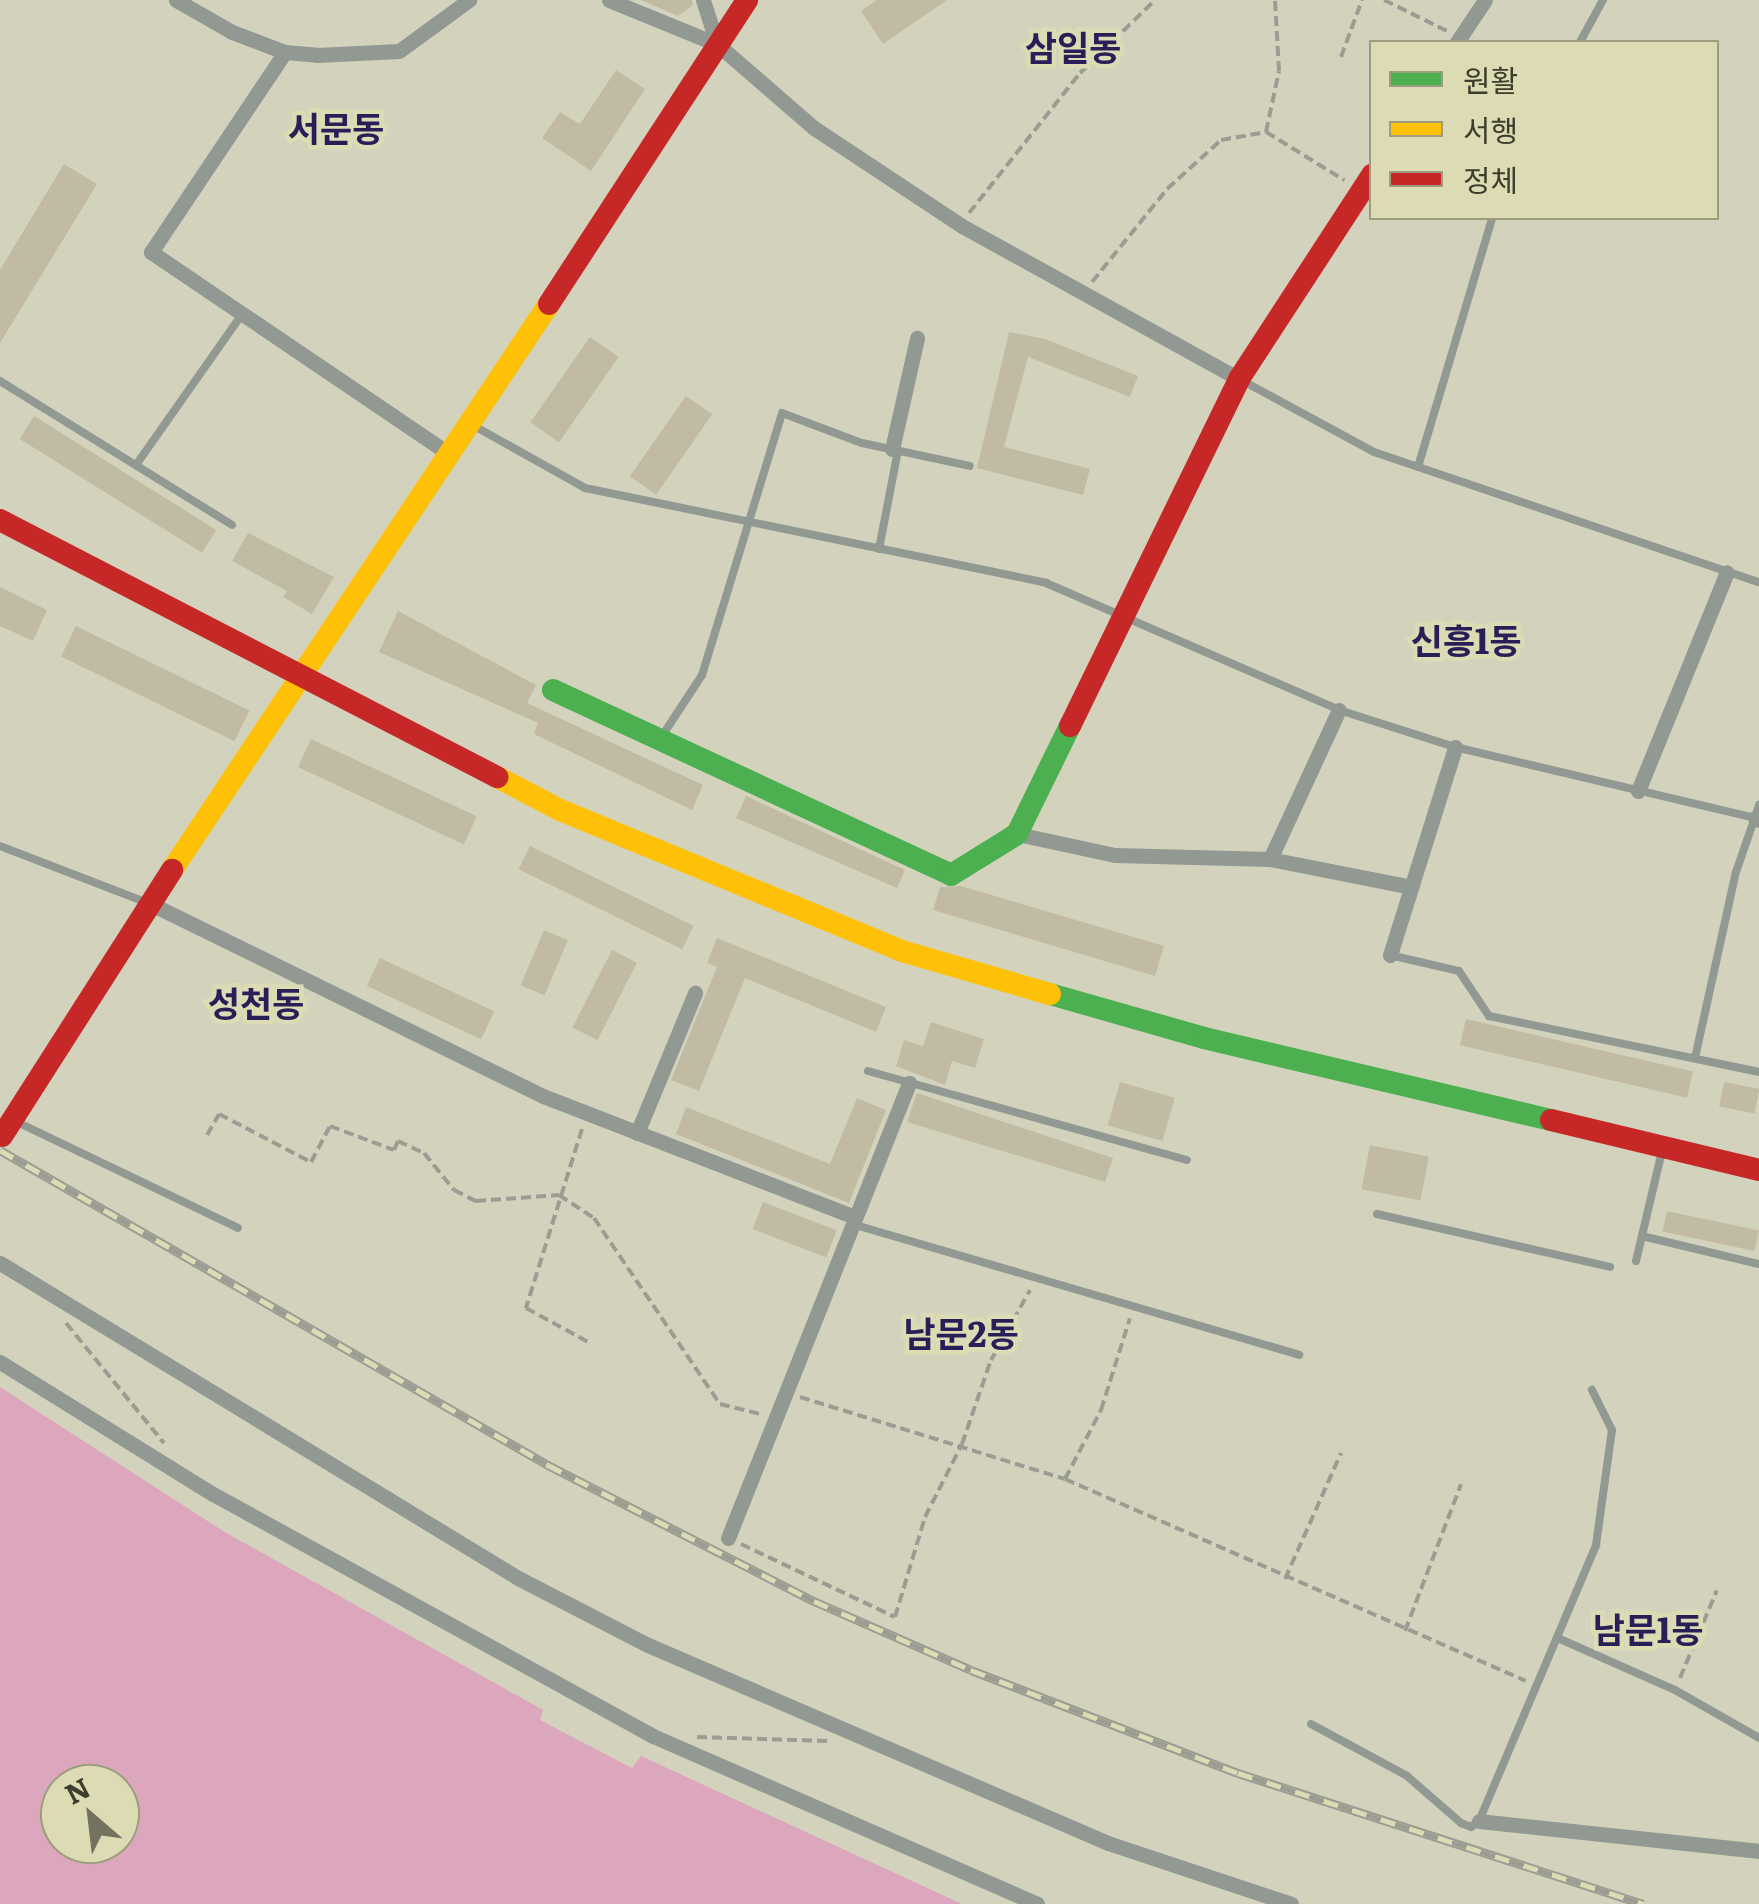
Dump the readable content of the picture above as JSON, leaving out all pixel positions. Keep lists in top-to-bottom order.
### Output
{
  "districts": [
    "삼일동",
    "서문동",
    "신흥1동",
    "성천동",
    "남문2동",
    "남문1동"
  ],
  "legend": ["원활", "서행", "정체"],
  "north": "top left"
}
